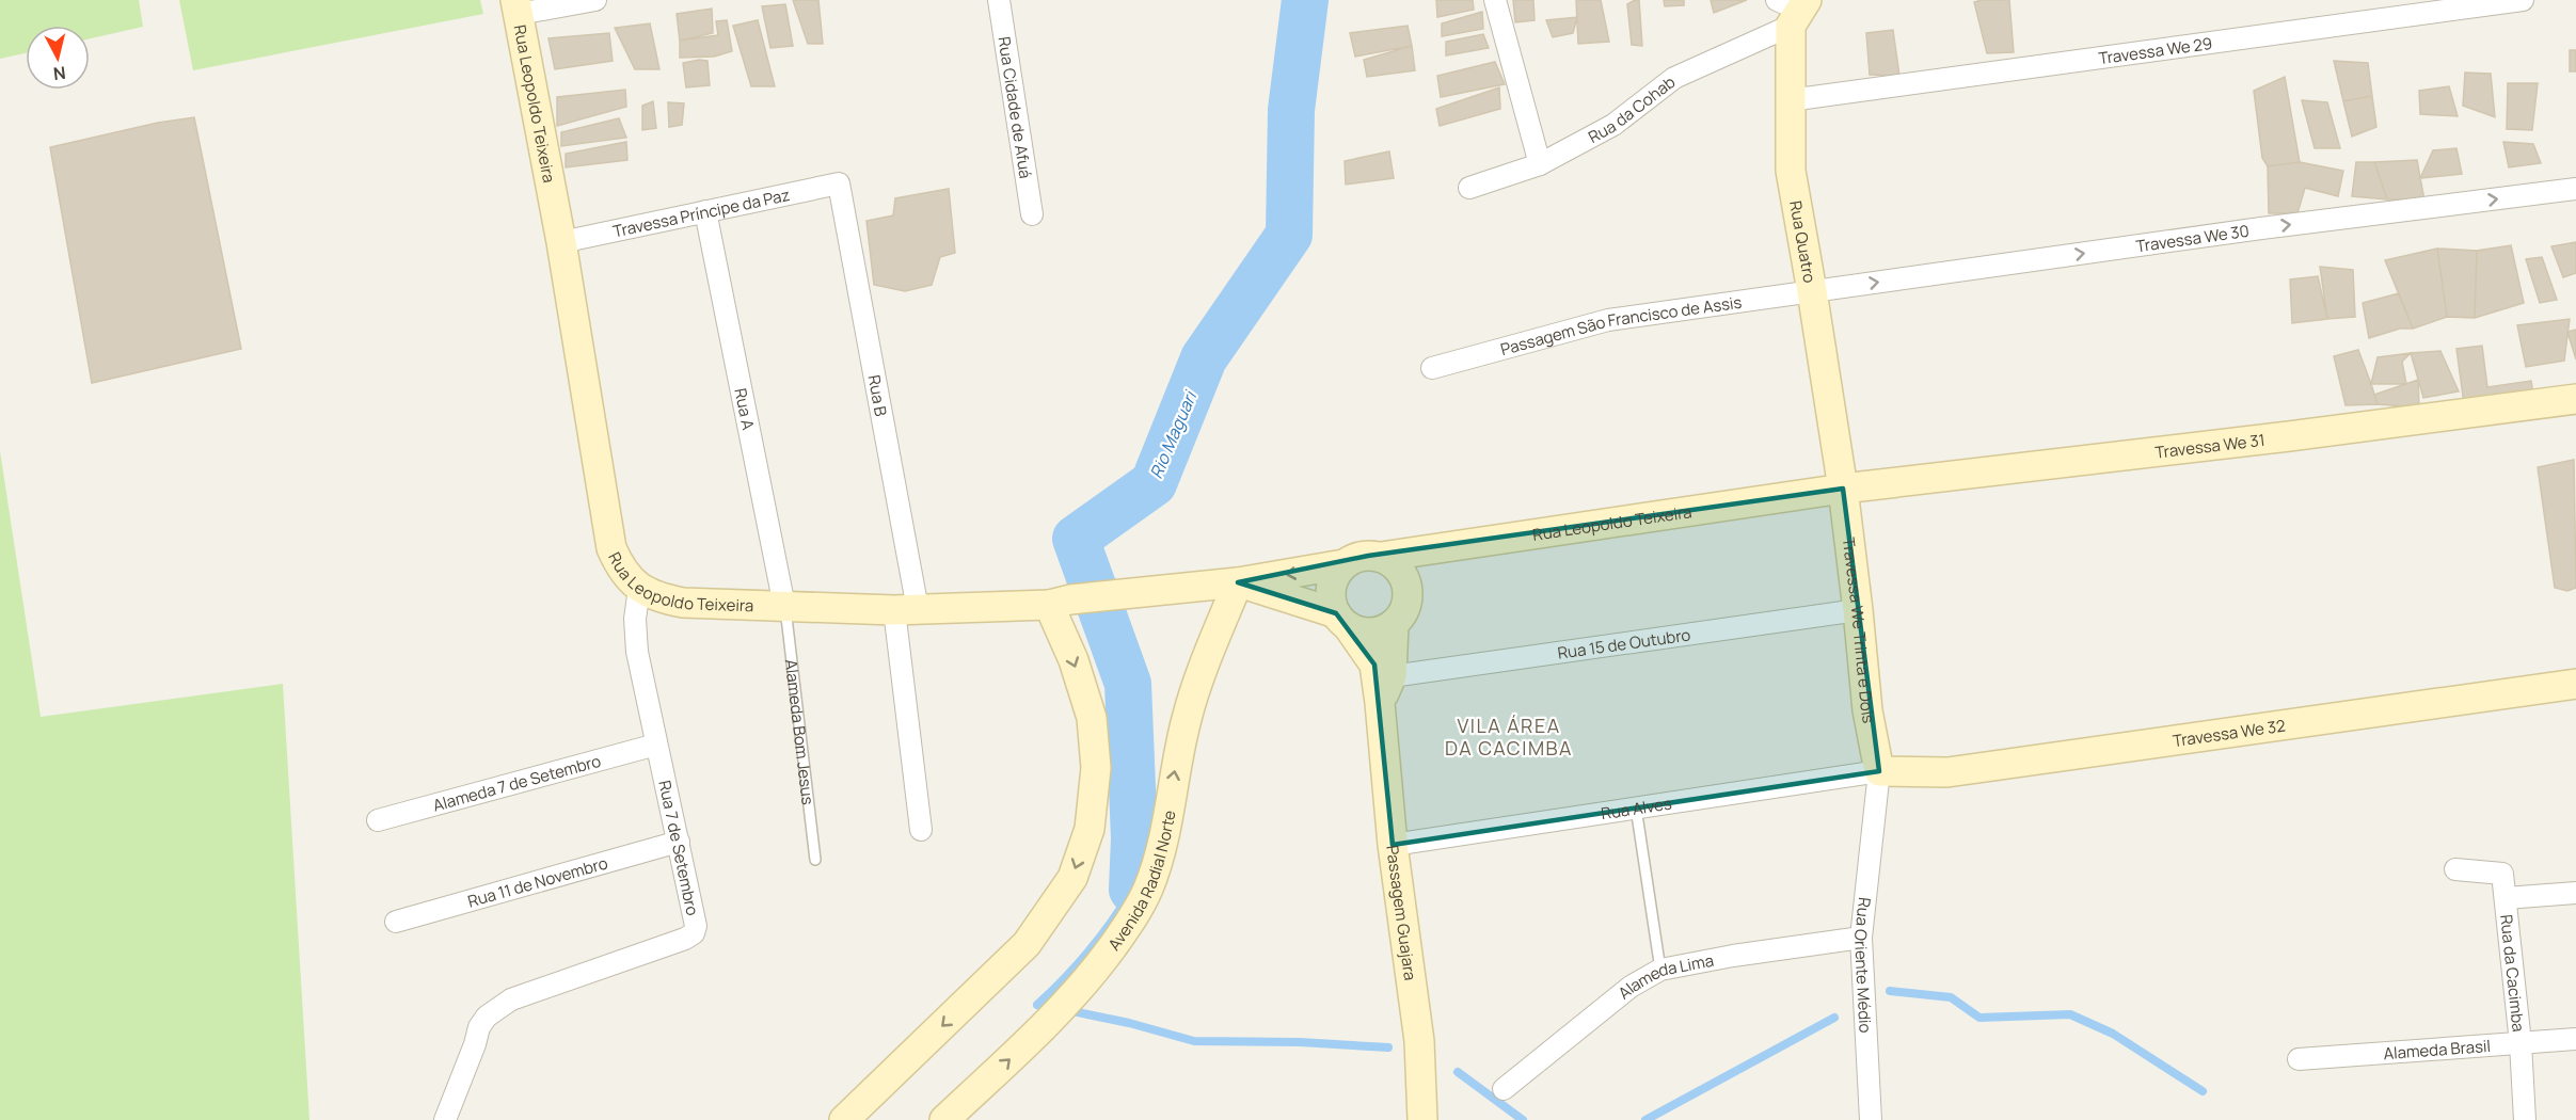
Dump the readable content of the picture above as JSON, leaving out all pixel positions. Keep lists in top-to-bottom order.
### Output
{
  "streets": {
    "main road": [
      "Rua Leopoldo Teixeira",
      "Rua Quatro",
      "Travessa We 31",
      "Travessa We Trinta e Dois",
      "Travessa We 32",
      "Avenida Radial Norte",
      "Passagem Guajara"
    ],
    "street": [
      "Travessa We 29",
      "Rua Cidade de Afuá",
      "Rua da Cohab",
      "Travessa Príncipe da Paz",
      "Travessa We 30",
      "Passagem São Francisco de Assis",
      "Rua B",
      "Rua A",
      "Rua 15 de Outubro",
      "Alameda 7 de Setembro",
      "Rua Alves",
      "Rua 7 de Setembro",
      "Rua 11 de Novembro",
      "Rua Oriente Médio",
      "Rua da Cacimba",
      "Alameda Lima",
      "Alameda Brasil"
    ],
    "lane": ["Alameda Bom Jesus"]
  },
  "crossings": [
    ["Travessa We 29", "Rua Quatro"],
    ["Rua Leopoldo Teixeira", "Travessa Príncipe da Paz"],
    ["Rua Leopoldo Teixeira", "Rua Quatro"],
    ["Rua Leopoldo Teixeira", "Rua B"],
    ["Rua Leopoldo Teixeira", "Rua A"],
    ["Rua Leopoldo Teixeira", "Travessa We 31"],
    ["Rua Leopoldo Teixeira", "Travessa We Trinta e Dois"],
    ["Rua Leopoldo Teixeira", "Alameda Bom Jesus"],
    ["Rua Leopoldo Teixeira", "Rua 7 de Setembro"],
    ["Rua Leopoldo Teixeira", "Avenida Radial Norte"],
    ["Rua Leopoldo Teixeira", "Passagem Guajara"],
    ["Rua da Cohab", "Rua Quatro"],
    ["Travessa Príncipe da Paz", "Rua B"],
    ["Travessa Príncipe da Paz", "Rua A"],
    ["Travessa We 30", "Rua Quatro"],
    ["Travessa We 30", "Passagem São Francisco de Assis"],
    ["Rua Quatro", "Passagem São Francisco de Assis"],
    ["Rua Quatro", "Travessa We 31"],
    ["Rua Quatro", "Travessa We Trinta e Dois"],
    ["Rua A", "Alameda Bom Jesus"],
    ["Travessa We 31", "Travessa We Trinta e Dois"],
    ["Travessa We Trinta e Dois", "Rua 15 de Outubro"],
    ["Travessa We Trinta e Dois", "Travessa We 32"],
    ["Travessa We Trinta e Dois", "Rua Alves"],
    ["Travessa We Trinta e Dois", "Rua Oriente Médio"],
    ["Rua 15 de Outubro", "Passagem Guajara"],
    ["Travessa We 32", "Rua Alves"],
    ["Travessa We 32", "Rua Oriente Médio"],
    ["Alameda 7 de Setembro", "Rua 7 de Setembro"],
    ["Rua Alves", "Passagem Guajara"],
    ["Rua Alves", "Rua Oriente Médio"],
    ["Rua 7 de Setembro", "Rua 11 de Novembro"],
    ["Rua Oriente Médio", "Alameda Lima"],
    ["Rua da Cacimba", "Alameda Brasil"]
  ],
  "one_way": ["Travessa We 30"],
  "districts": ["VILA ÁREA DA CACIMBA"],
  "water": ["Rio Maguari"],
  "north": "bottom"
}
